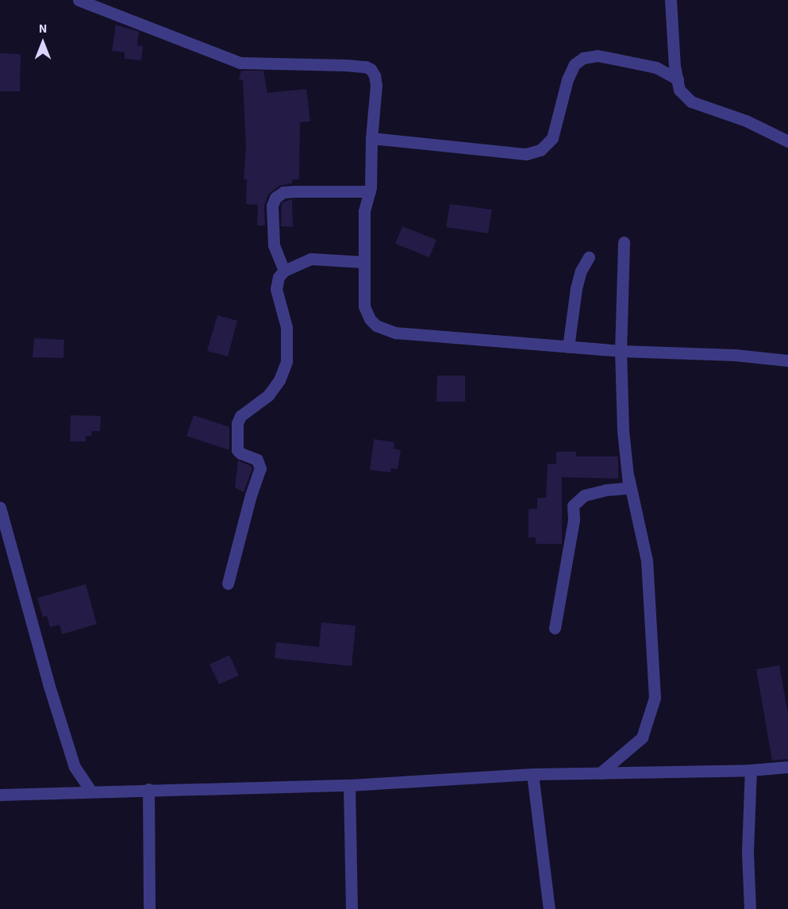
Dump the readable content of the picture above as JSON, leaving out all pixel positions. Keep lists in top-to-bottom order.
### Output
{
  "north": "top"
}
